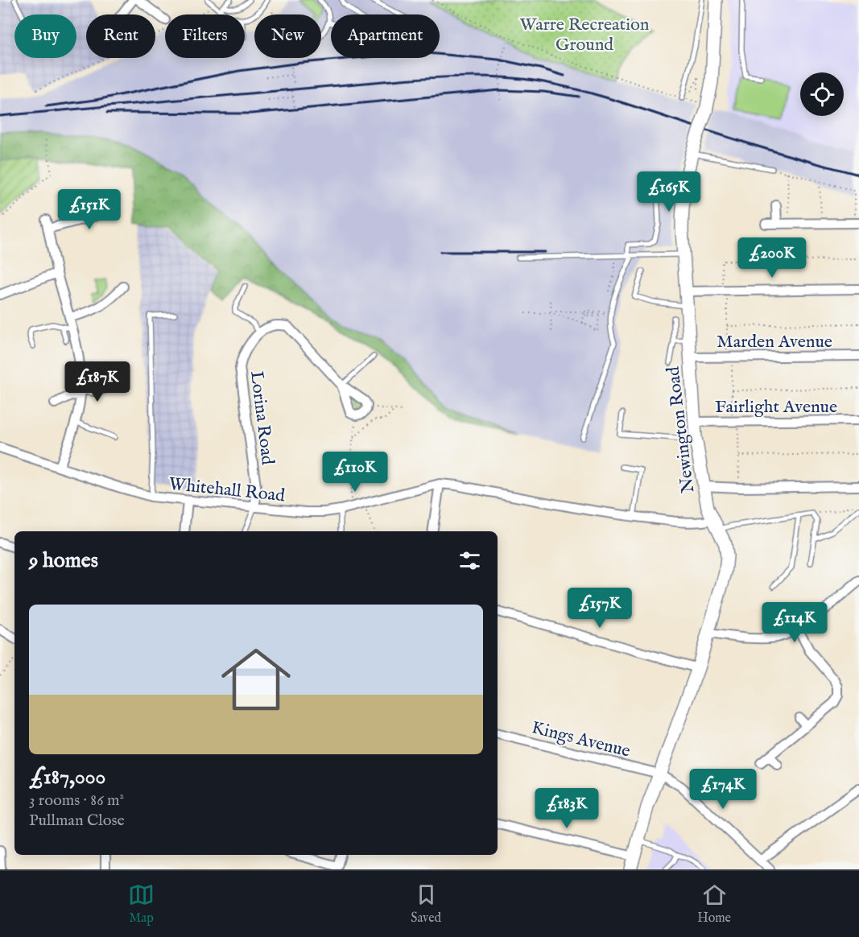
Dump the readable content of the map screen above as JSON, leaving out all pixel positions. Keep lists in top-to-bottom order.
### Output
{
  "streets": {
    "main road": ["Newington Road"],
    "street": [
      "Marden Avenue",
      "Fairlight Avenue",
      "Lorina Road",
      "Whitehall Road",
      "Kings Avenue"
    ]
  },
  "crossings": [
    ["Marden Avenue", "Newington Road"],
    ["Fairlight Avenue", "Newington Road"],
    ["Lorina Road", "Whitehall Road"],
    ["Newington Road", "Whitehall Road"],
    ["Newington Road", "Kings Avenue"]
  ],
  "parks": ["Warre Recreation Ground"],
  "page": {
    "chip": [
      "Buy",
      "Rent",
      "Filters",
      "New",
      "Apartment"
    ],
    "price": [
      "£165K",
      "£151K",
      "£200K",
      "£187K",
      "£110K",
      "£157K",
      "£114K",
      "£174K",
      "£183K"
    ],
    "heading": "9 homes",
    "list": [
      {
        "name": "£187,000",
        "note": "3 rooms · 86 m² · Pullman Close"
      }
    ],
    "tabs": ["Map", "Saved", "Home"]
  }
}
